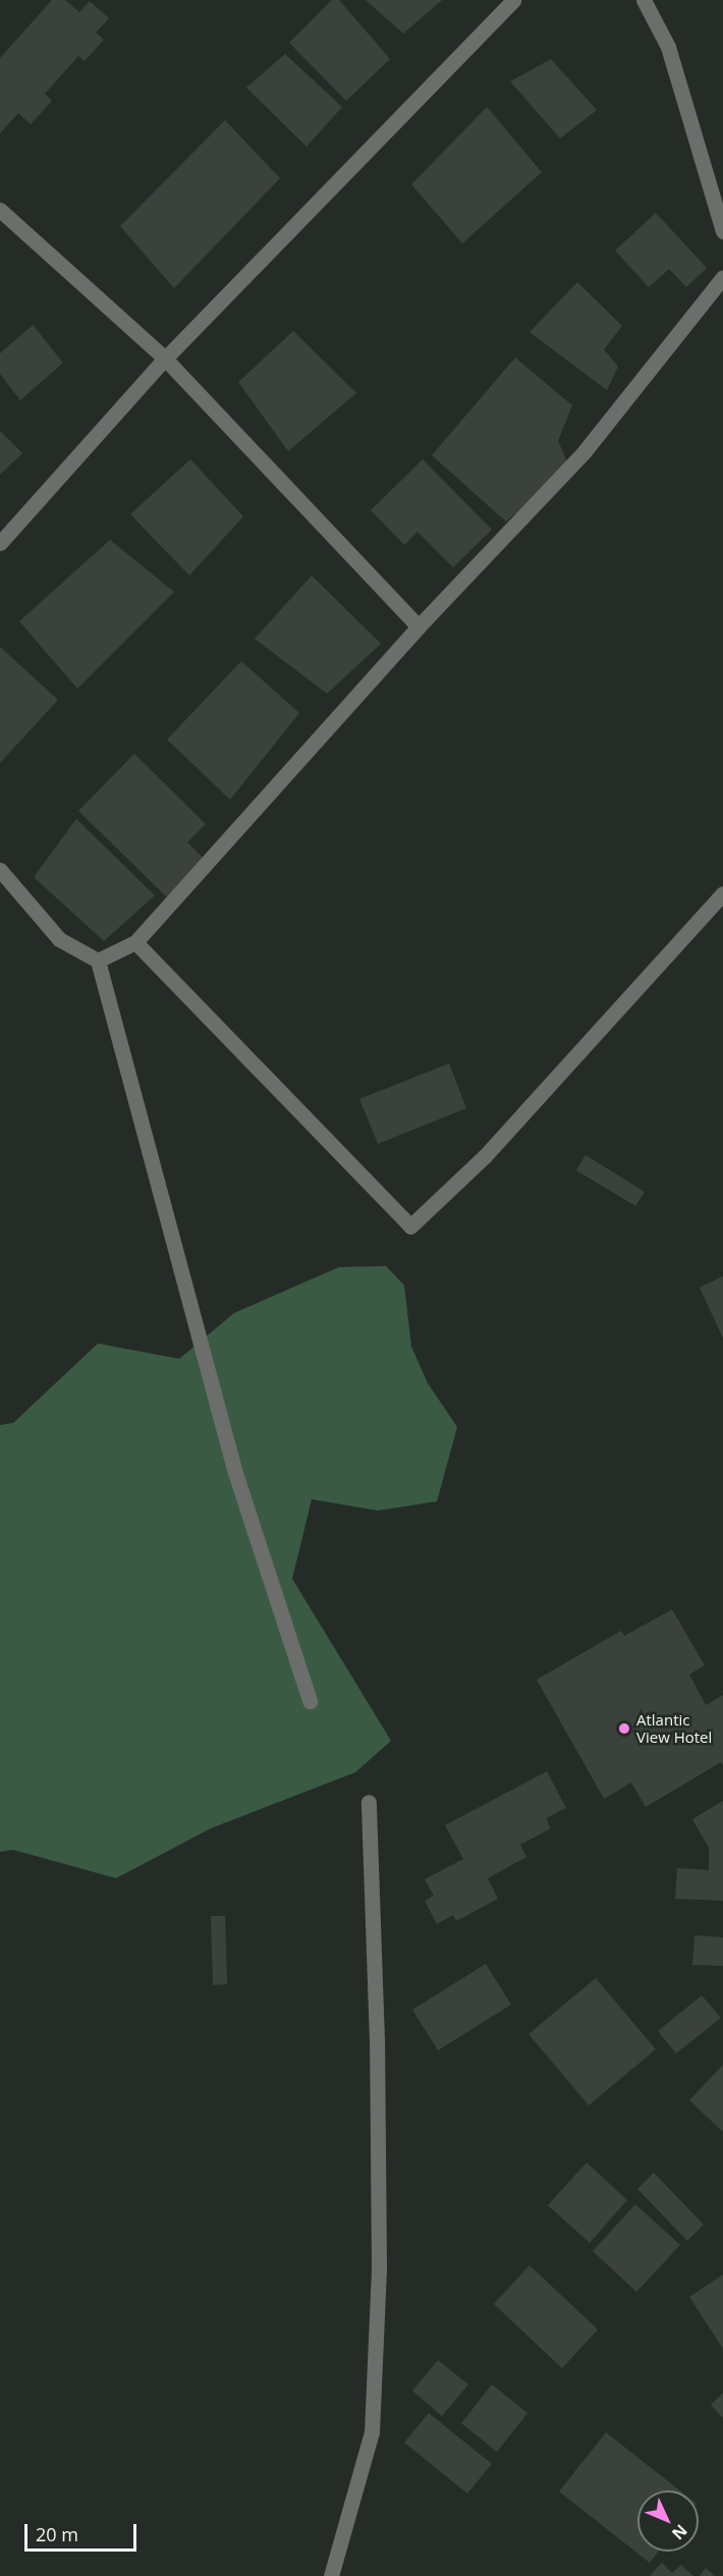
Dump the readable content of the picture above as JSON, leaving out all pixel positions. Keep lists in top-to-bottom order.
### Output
{
  "places": ["Atlantic View Hotel"],
  "scale_bar": "20 m",
  "north": "bottom right"
}
